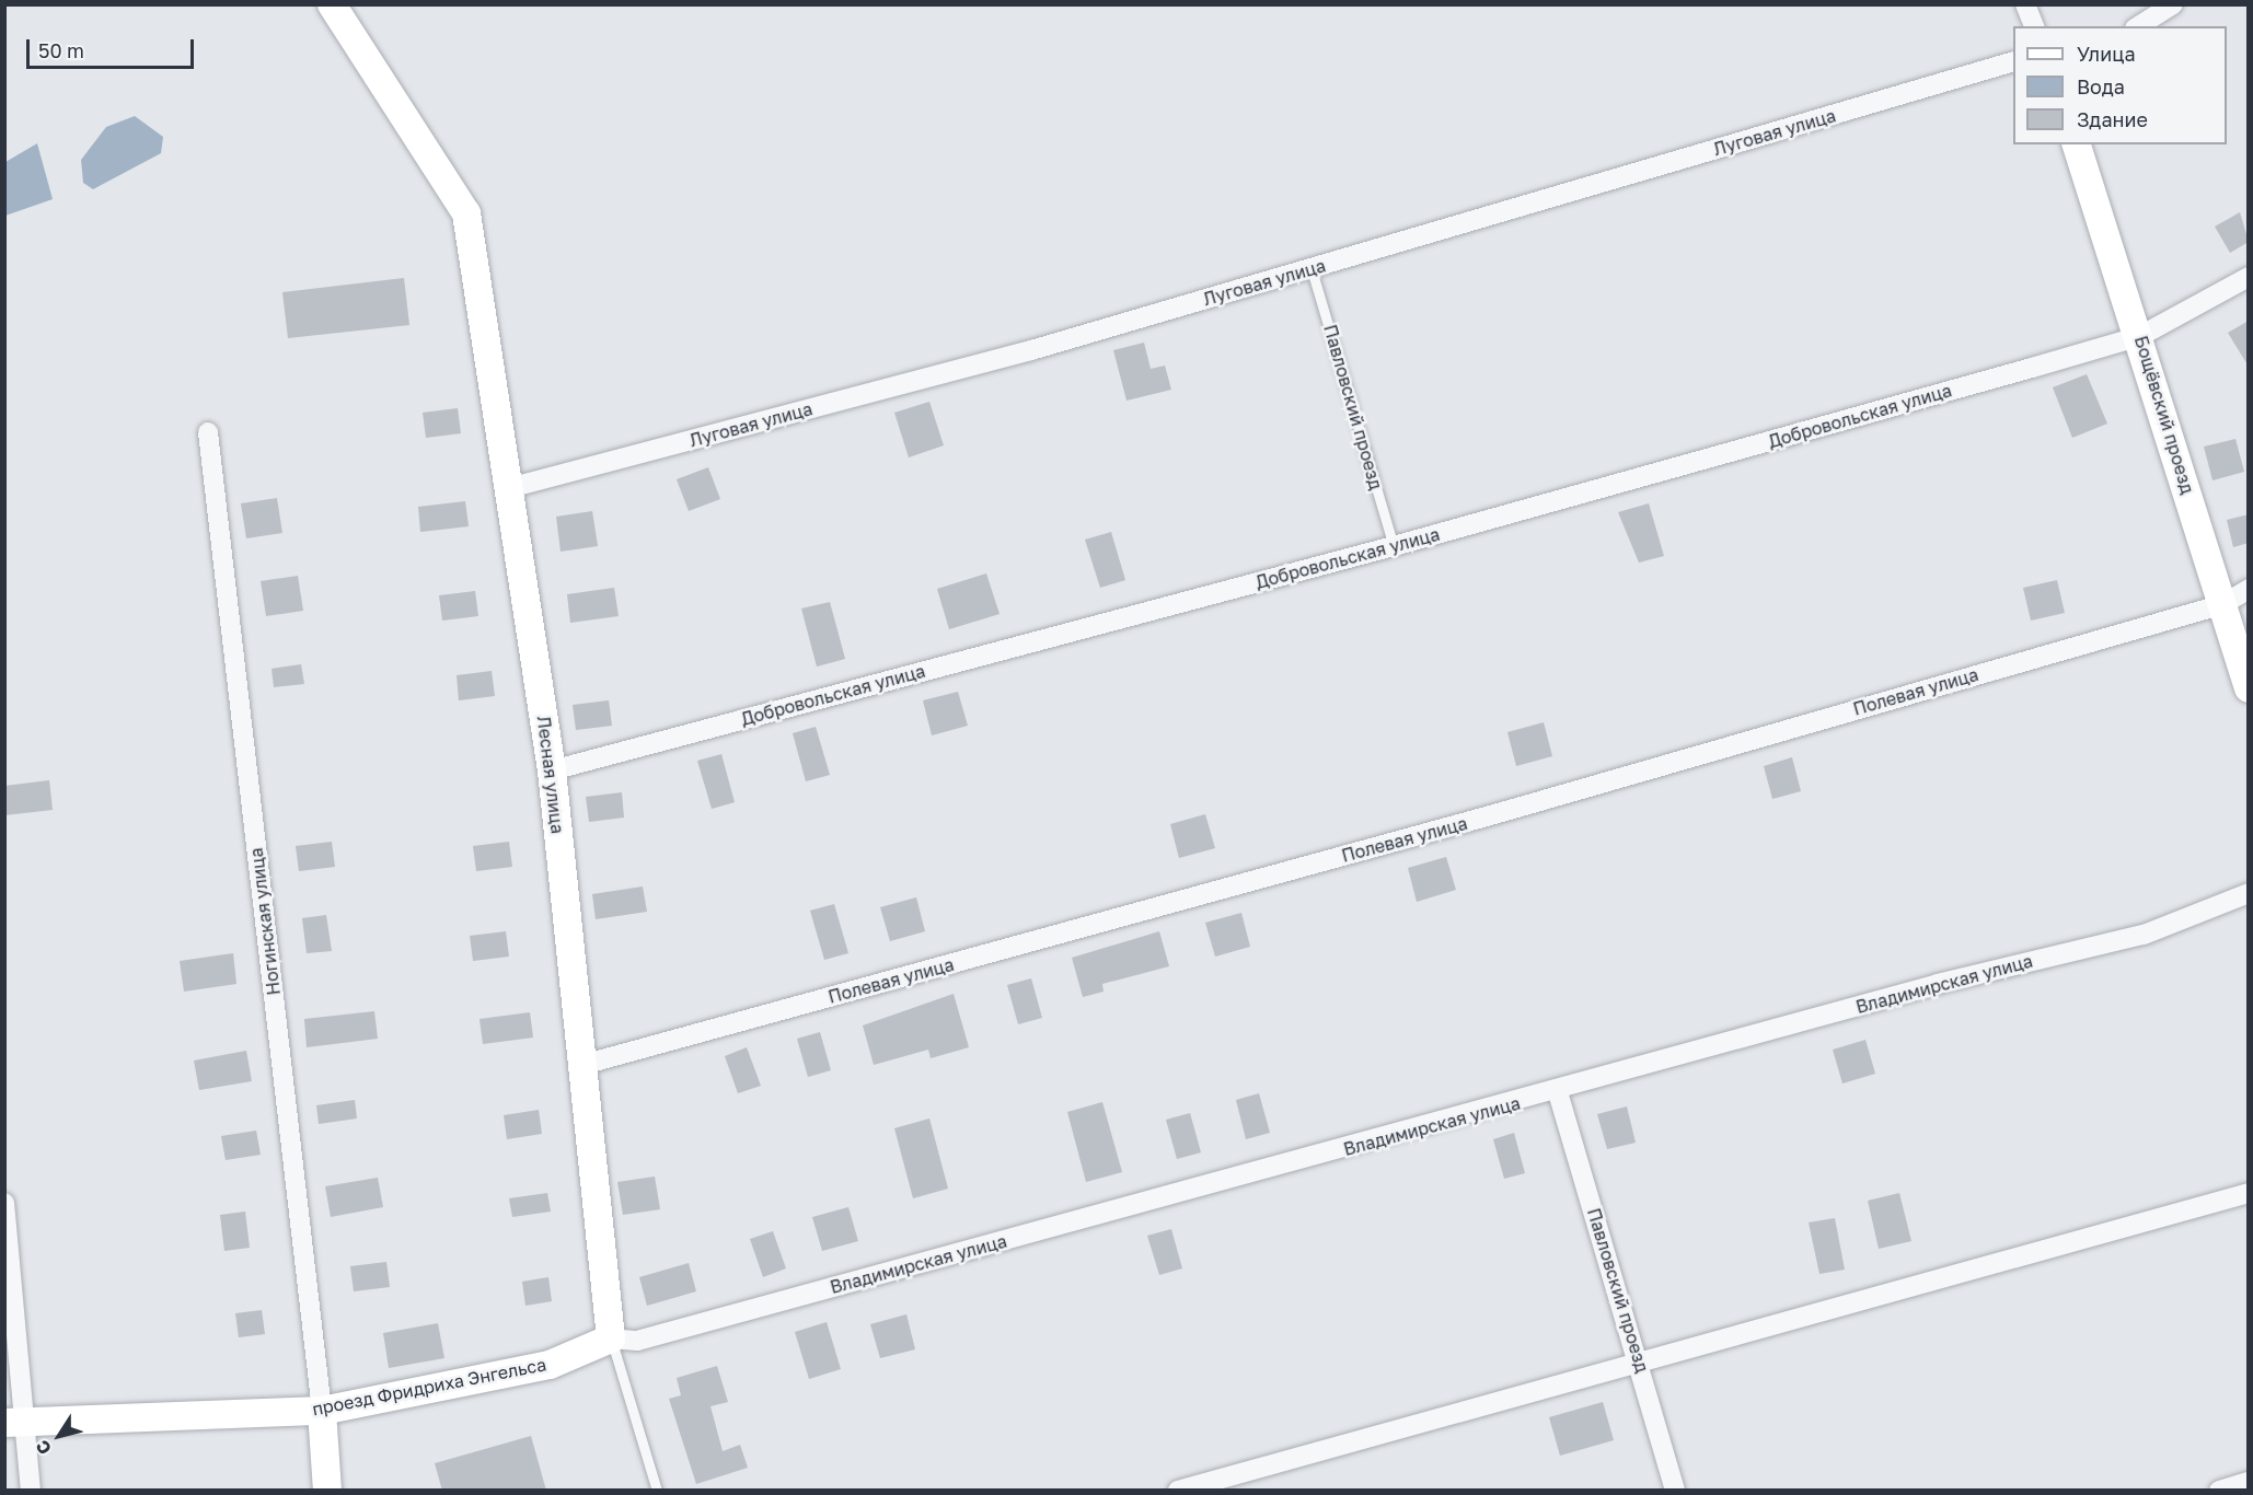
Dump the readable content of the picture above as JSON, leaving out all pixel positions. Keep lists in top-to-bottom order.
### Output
{
  "streets": {
    "street": [
      "Луговая улица",
      "Павловский проезд",
      "Бощёвский проезд",
      "Добровольская улица",
      "Полевая улица",
      "Лесная улица",
      "Ногинская улица",
      "Владимирская улица",
      "проезд Фридриха Энгельса"
    ]
  },
  "crossings": [
    ["Луговая улица", "Павловский проезд"],
    ["Луговая улица", "Лесная улица"],
    ["Павловский проезд", "Добровольская улица"],
    ["Павловский проезд", "Владимирская улица"],
    ["Бощёвский проезд", "Добровольская улица"],
    ["Бощёвский проезд", "Полевая улица"],
    ["Добровольская улица", "Лесная улица"],
    ["Полевая улица", "Лесная улица"],
    ["Лесная улица", "Владимирская улица"],
    ["Лесная улица", "проезд Фридриха Энгельса"],
    ["Ногинская улица", "проезд Фридриха Энгельса"],
    ["Владимирская улица", "проезд Фридриха Энгельса"]
  ],
  "legend": ["Улица", "Вода", "Здание"],
  "scale_bar": "50 m",
  "north": "bottom left"
}
